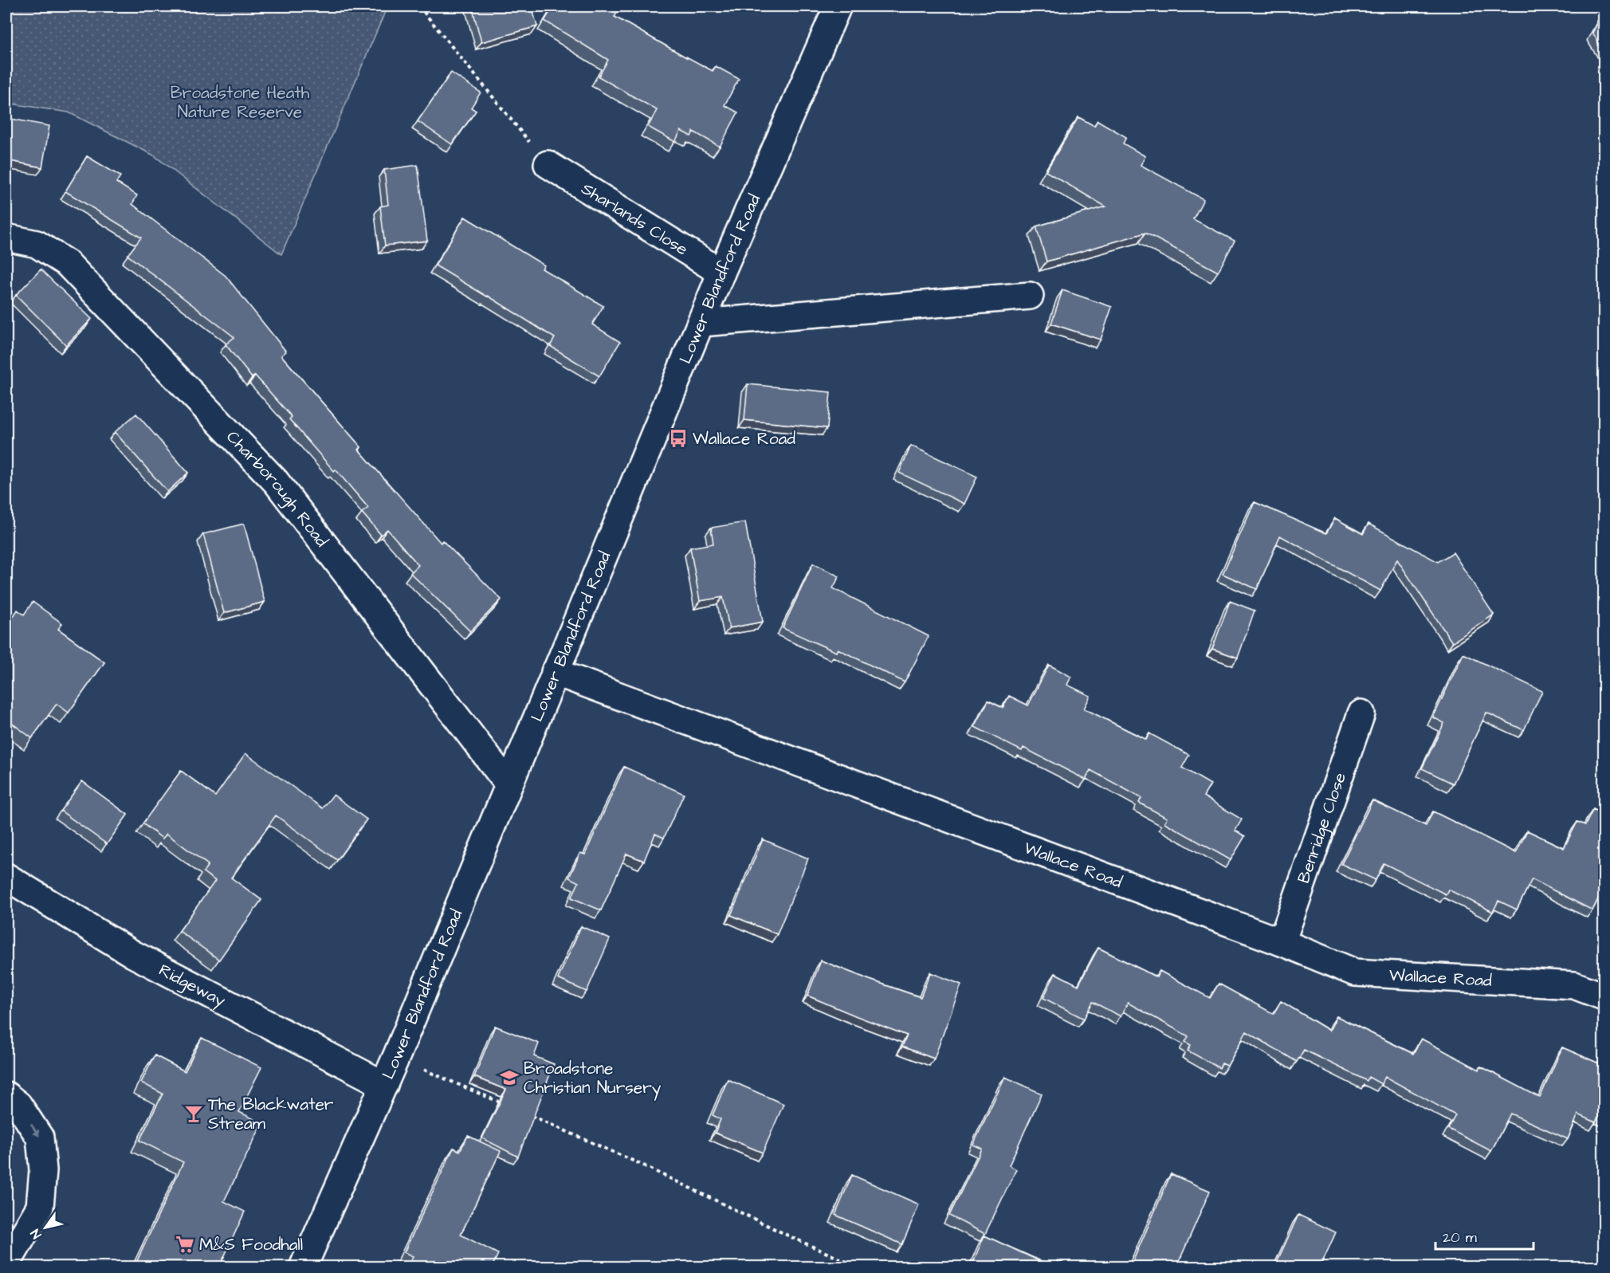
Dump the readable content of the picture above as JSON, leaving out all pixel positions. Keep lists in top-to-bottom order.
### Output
{
  "streets": {
    "street": [
      "Sharlands Close",
      "Lower Blandford Road",
      "Charborough Road",
      "Benridge Close",
      "Wallace Road",
      "Ridgeway"
    ]
  },
  "crossings": [
    ["Sharlands Close", "Lower Blandford Road"],
    ["Lower Blandford Road", "Charborough Road"],
    ["Lower Blandford Road", "Wallace Road"],
    ["Lower Blandford Road", "Ridgeway"],
    ["Benridge Close", "Wallace Road"]
  ],
  "parks": ["Broadstone Heath Nature Reserve"],
  "places": {
    "bus stop": ["Wallace Road"],
    "school or university": ["Broadstone Christian Nursery"],
    "bar": ["The Blackwater Stream"],
    "supermarket": ["M&S Foodhall"]
  },
  "scale_bar": "20 m",
  "north": "bottom left"
}
